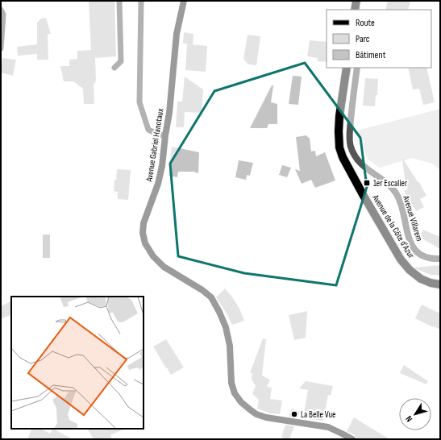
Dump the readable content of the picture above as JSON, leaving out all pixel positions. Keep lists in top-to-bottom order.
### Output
{
  "streets": {
    "main road": ["Avenue Gabriel Hanotaux", "Avenue de la Côte d'Azur"],
    "street": ["Avenue Villarem"]
  },
  "places": {
    "transit": ["1er Escalier"],
    "other": ["La Belle Vue"]
  },
  "legend": ["Route", "Parc", "Bâtiment"],
  "north": "bottom left"
}
